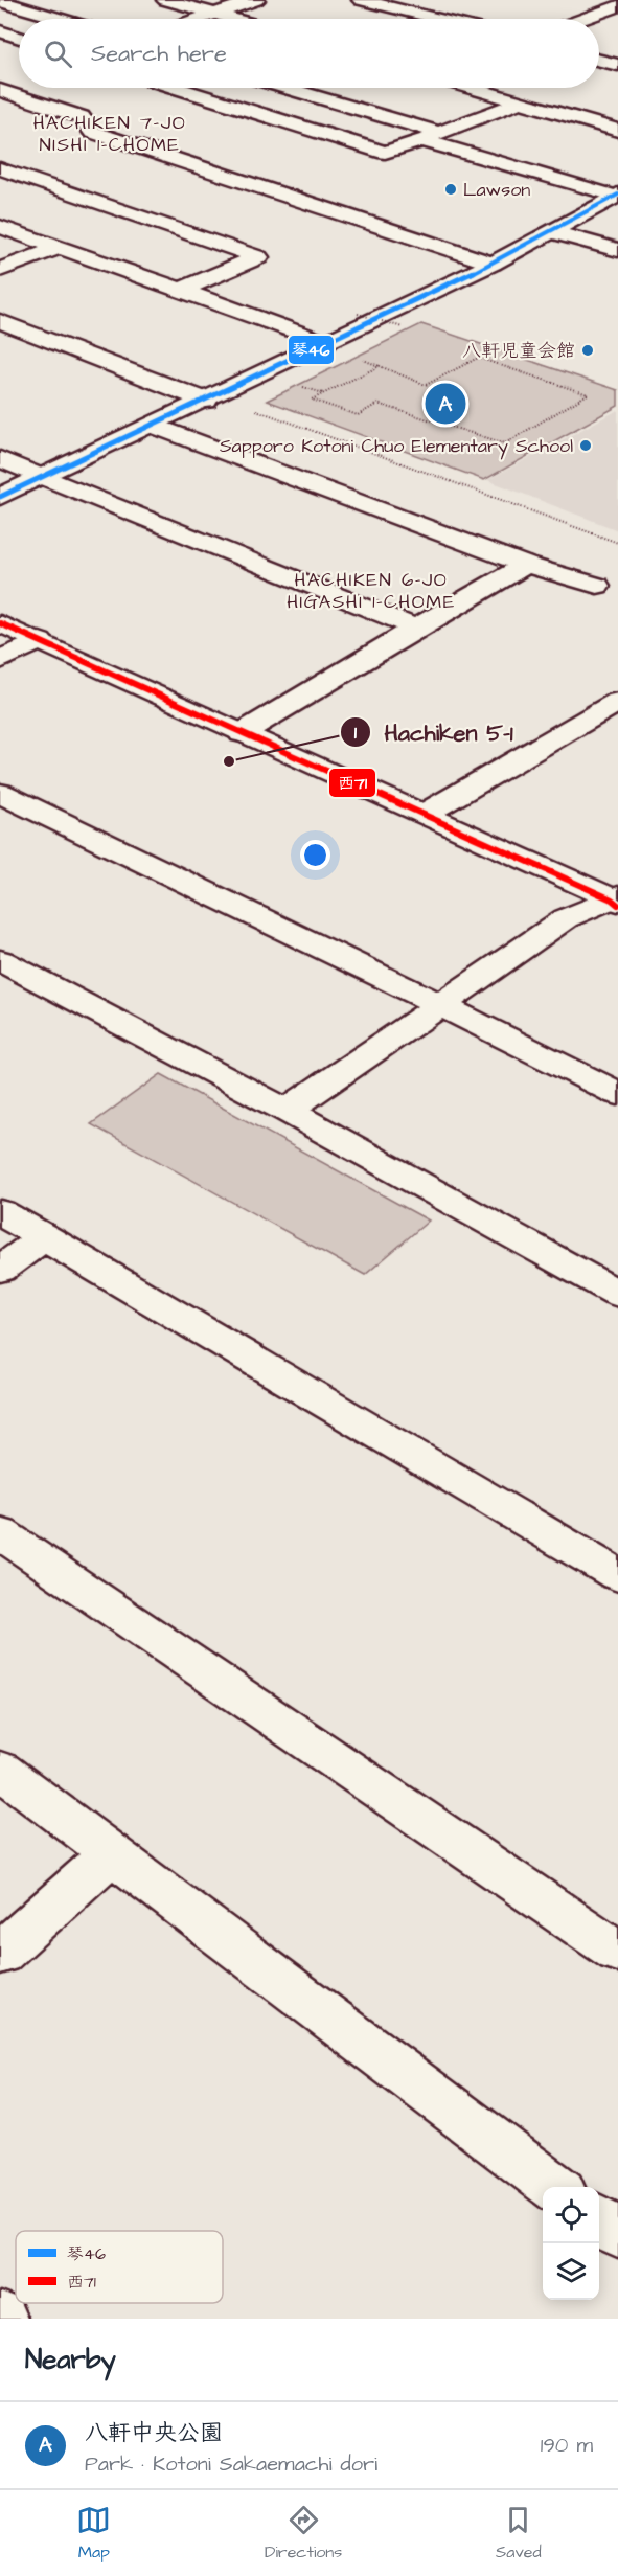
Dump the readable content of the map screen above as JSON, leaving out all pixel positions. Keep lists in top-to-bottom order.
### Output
{
  "districts": ["HACHIKEN 7-JO NISHI 1-CHOME", "HACHIKEN 6-JO HIGASHI 1-CHOME"],
  "places": [
    "Lawson",
    "八軒児童会館",
    "Sapporo Kotoni Chuo Elementary School",
    "Hachiken 5-1"
  ],
  "lines": ["transit line 琴46", "transit line 西71"],
  "legend": ["琴46", "西71"],
  "page": {
    "search": "Search here",
    "pins": "A",
    "heading": "Nearby",
    "list": [
      {
        "mark": "A",
        "name": "八軒中央公園",
        "note": "Park · Kotoni Sakaemachi dori",
        "value": "190 m"
      }
    ],
    "nav": ["Map", "Directions", "Saved"]
  }
}
